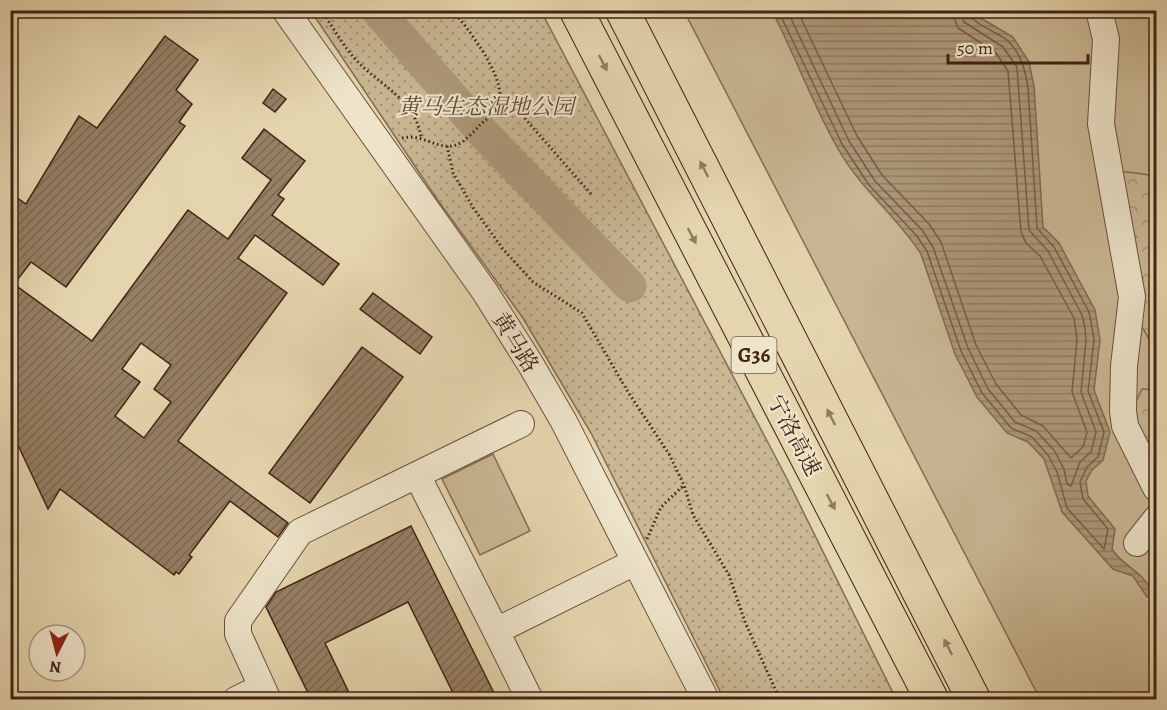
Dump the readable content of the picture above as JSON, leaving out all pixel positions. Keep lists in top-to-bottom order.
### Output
{
  "streets": {
    "highway": ["G36", "宁洛高速"],
    "street": ["黄马路"]
  },
  "parks": ["黄马生态湿地公园"],
  "scale_bar": "50 m",
  "north": "bottom"
}
